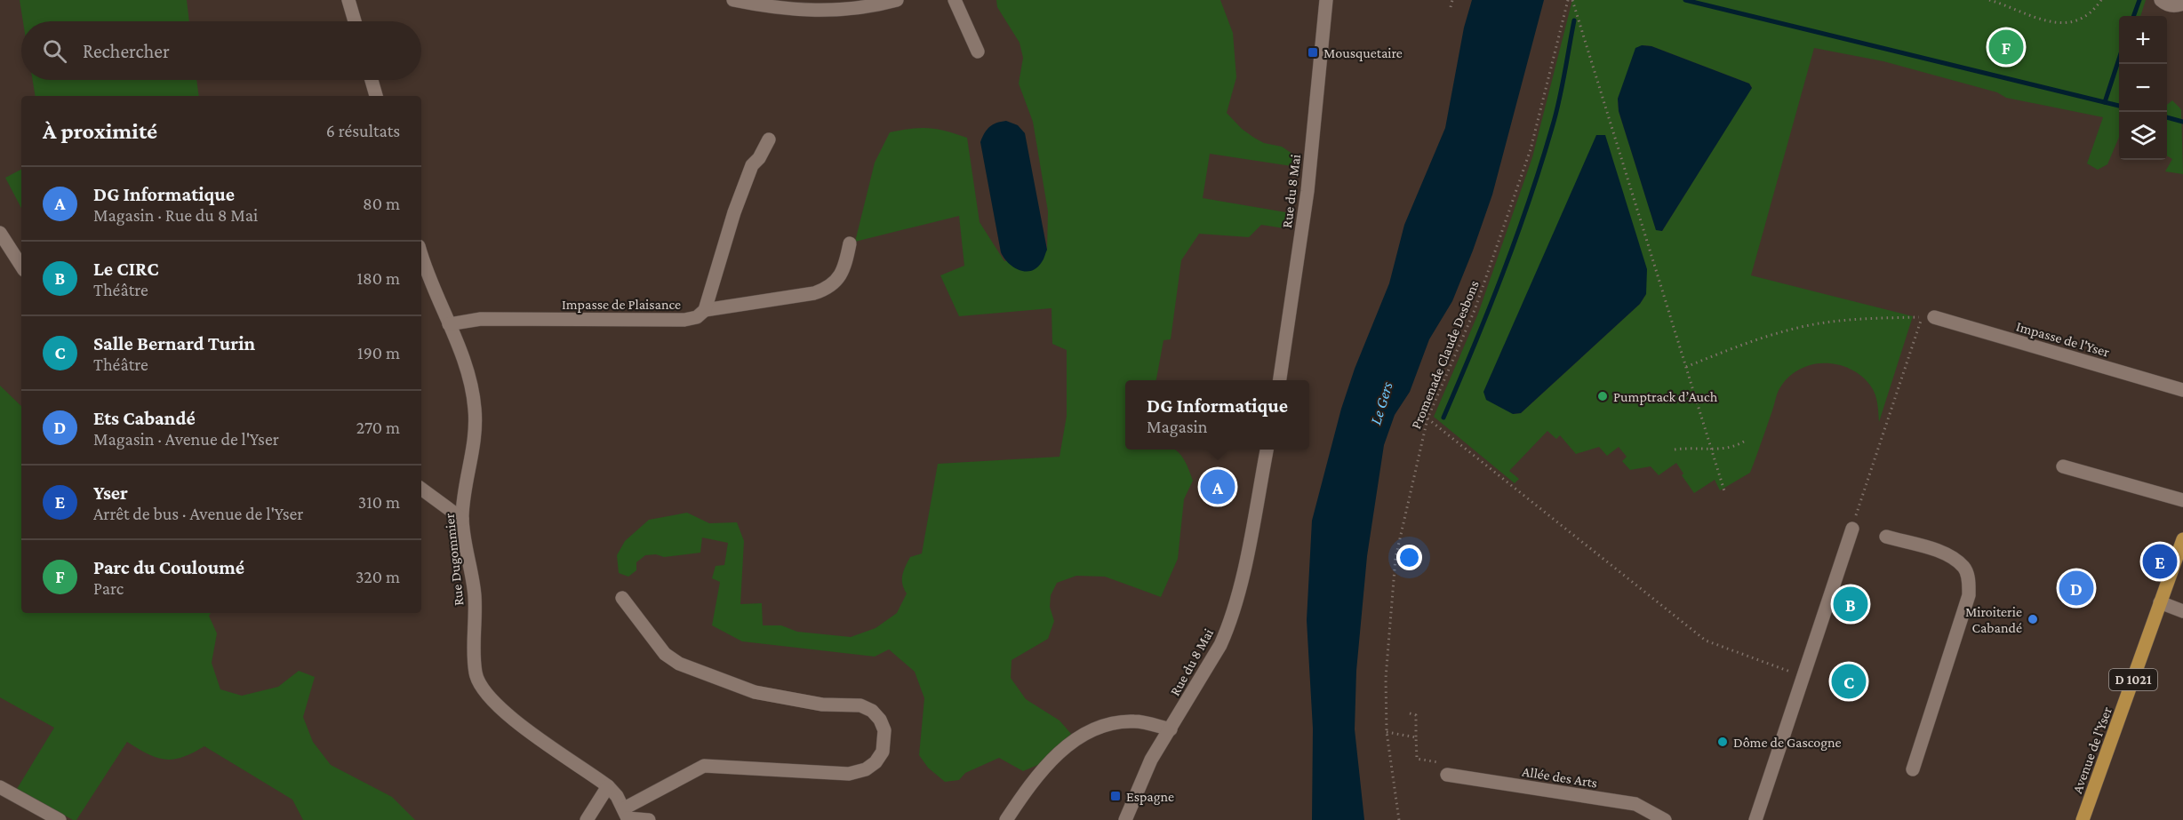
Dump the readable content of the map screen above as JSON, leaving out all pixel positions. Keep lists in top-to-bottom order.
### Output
{
  "streets": {
    "main road": ["D 1021", "Avenue de l'Yser"],
    "street": [
      "Rue du 8 Mai",
      "Impasse de Plaisance",
      "Impasse de l'Yser",
      "Rue Dugommier",
      "Allée des Arts"
    ],
    "path": ["Promenade Claude Desbons"]
  },
  "crossings": [
    ["Impasse de Plaisance", "Rue Dugommier"]
  ],
  "water": ["Le Gers"],
  "places": {
    "transit": ["Mousquetaire", "Espagne"],
    "other": ["Pumptrack d’Auch", "Miroiterie Cabandé", "Dôme de Gascogne"]
  },
  "page": {
    "map_buttons": ["+", "−"],
    "search": "Rechercher",
    "pins": [
      "F",
      "A",
      "E",
      "D",
      "B",
      "C"
    ],
    "heading": ["À proximité", "6 résultats"],
    "list": [
      {
        "mark": "A",
        "name": "DG Informatique",
        "note": "Magasin · Rue du 8 Mai",
        "value": "80 m"
      },
      {
        "mark": "B",
        "name": "Le CIRC",
        "note": "Théâtre",
        "value": "180 m"
      },
      {
        "mark": "C",
        "name": "Salle Bernard Turin",
        "note": "Théâtre",
        "value": "190 m"
      },
      {
        "mark": "D",
        "name": "Ets Cabandé",
        "note": "Magasin · Avenue de l'Yser",
        "value": "270 m"
      },
      {
        "mark": "E",
        "name": "Yser",
        "note": "Arrêt de bus · Avenue de l'Yser",
        "value": "310 m"
      },
      {
        "mark": "F",
        "name": "Parc du Couloumé",
        "note": "Parc",
        "value": "320 m"
      }
    ],
    "popup": ["DG Informatique", "Magasin"]
  }
}
